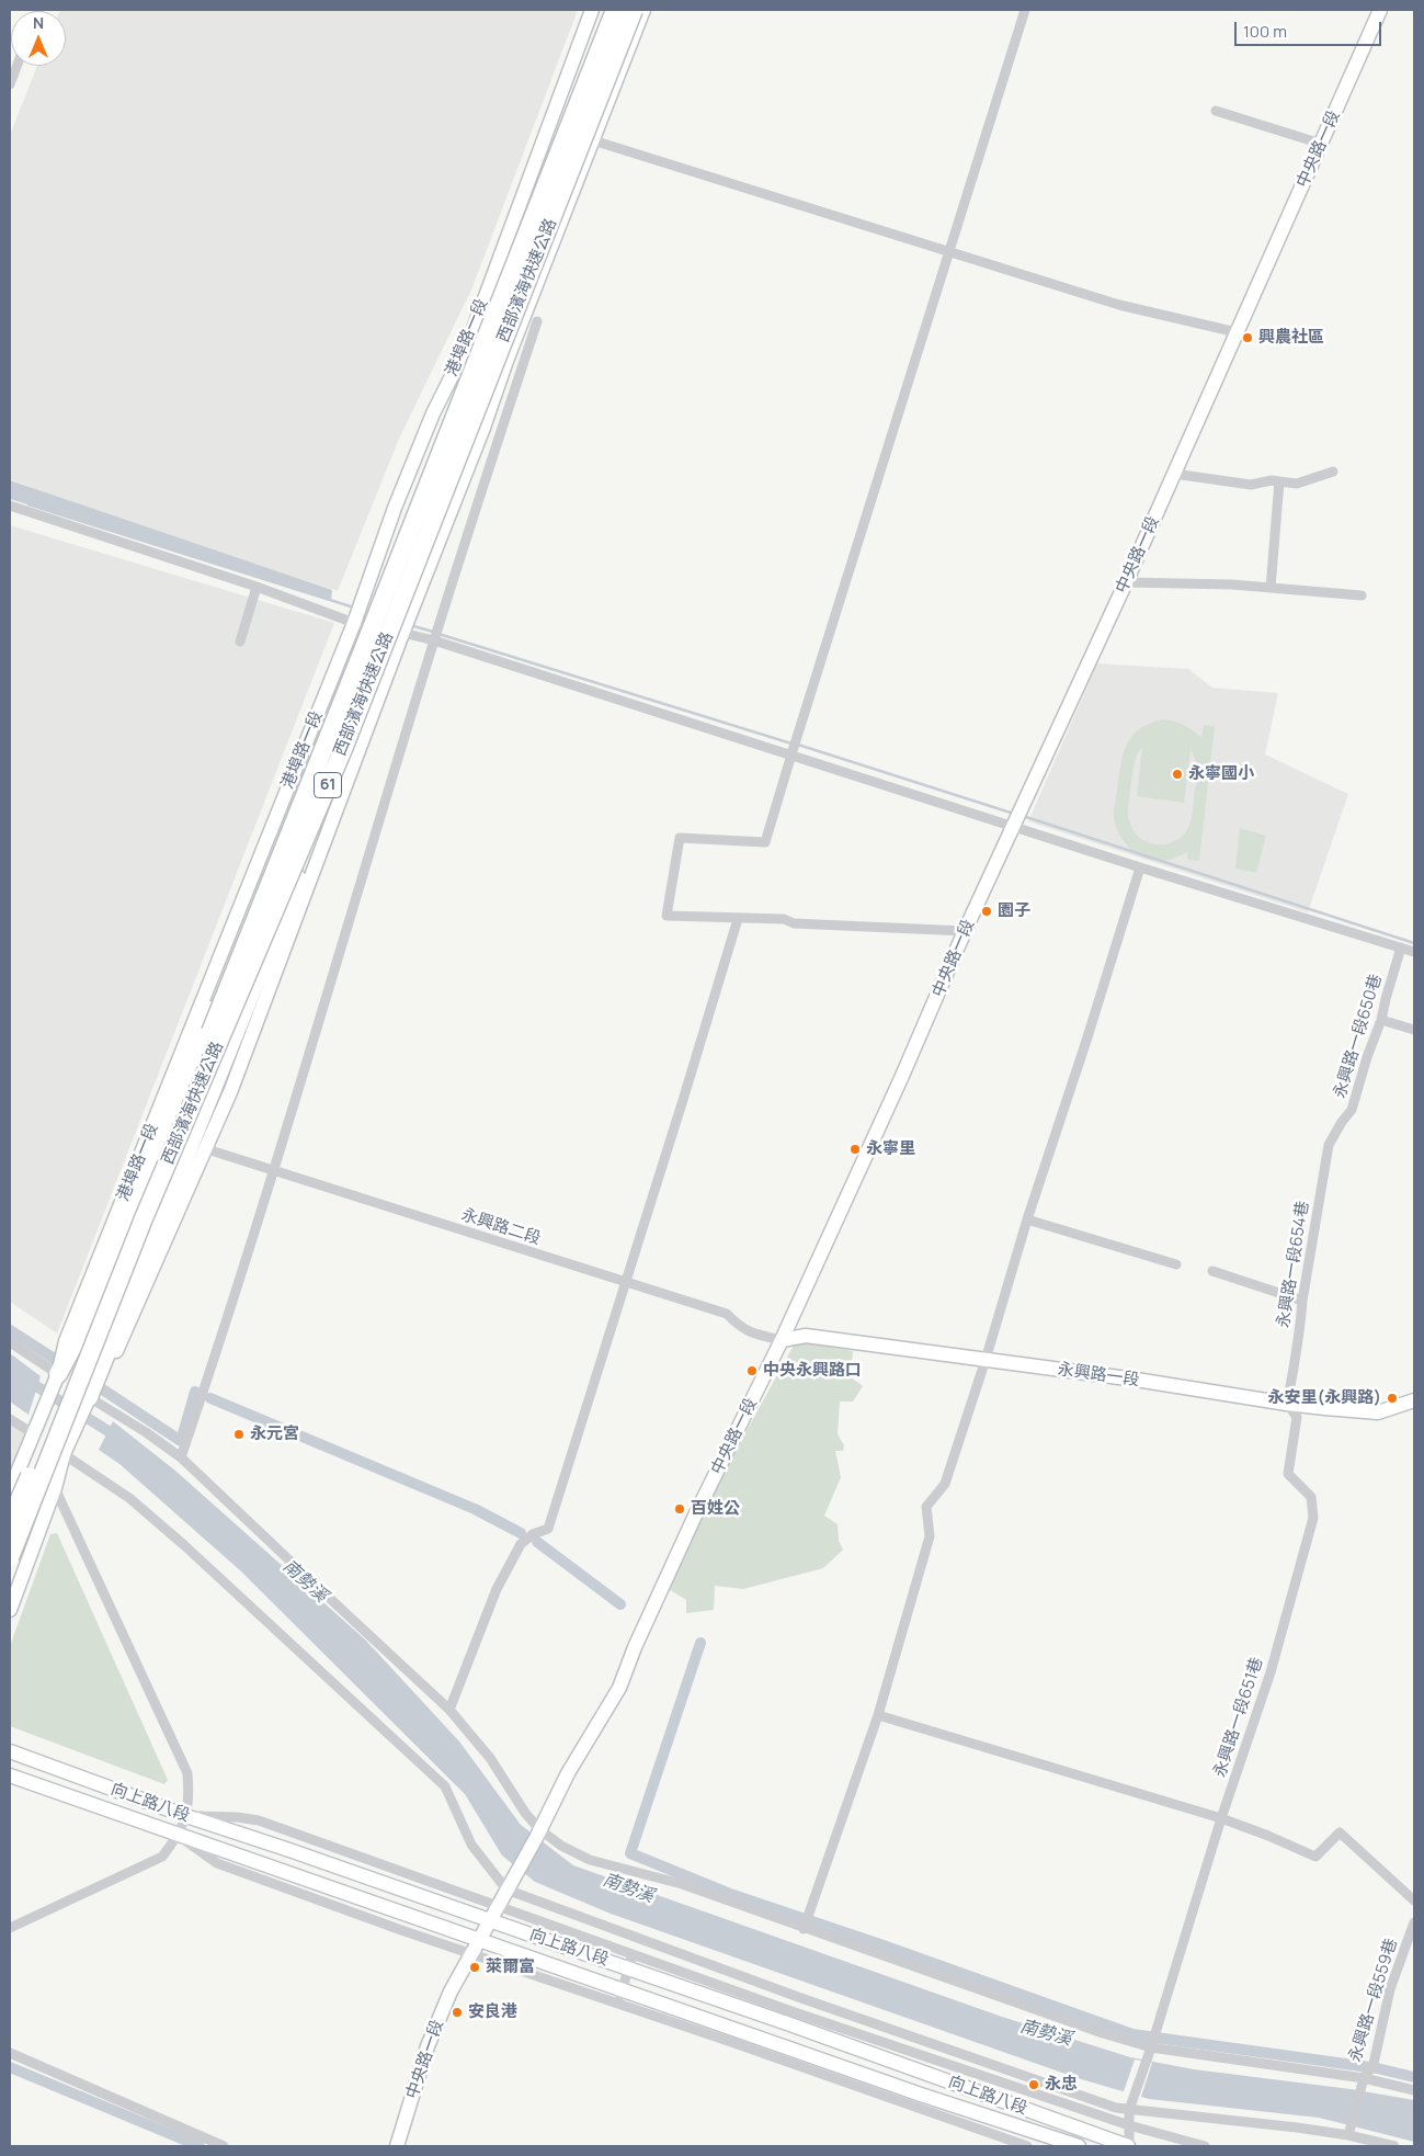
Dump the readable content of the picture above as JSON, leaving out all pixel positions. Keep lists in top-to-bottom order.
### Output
{
  "streets": {
    "highway": ["西部濱海快速公路", "61"],
    "street": [
      "中央路一段",
      "港埠路一段",
      "永興路一段650巷",
      "永興路二段",
      "永興路一段654巷",
      "永興路一段",
      "永興路一段651巷",
      "向上路八段",
      "永興路一段559巷"
    ]
  },
  "crossings": [
    ["中央路一段", "永興路二段"],
    ["中央路一段", "永興路一段"],
    ["中央路一段", "向上路八段"],
    ["港埠路一段", "永興路二段"],
    ["永興路一段650巷", "永興路一段654巷"],
    ["永興路二段", "永興路一段"],
    ["永興路一段654巷", "永興路一段"],
    ["永興路一段654巷", "永興路一段651巷"],
    ["永興路一段", "永興路一段651巷"],
    ["永興路一段651巷", "向上路八段"]
  ],
  "water": ["南勢溪"],
  "places": [
    "興農社區",
    "永寧國小",
    "園子",
    "永寧里",
    "中央永興路口",
    "永安里(永興路)",
    "永元宮",
    "百姓公",
    "萊爾富",
    "安良港",
    "永忠"
  ],
  "scale_bar": "100 m",
  "north": "top"
}
